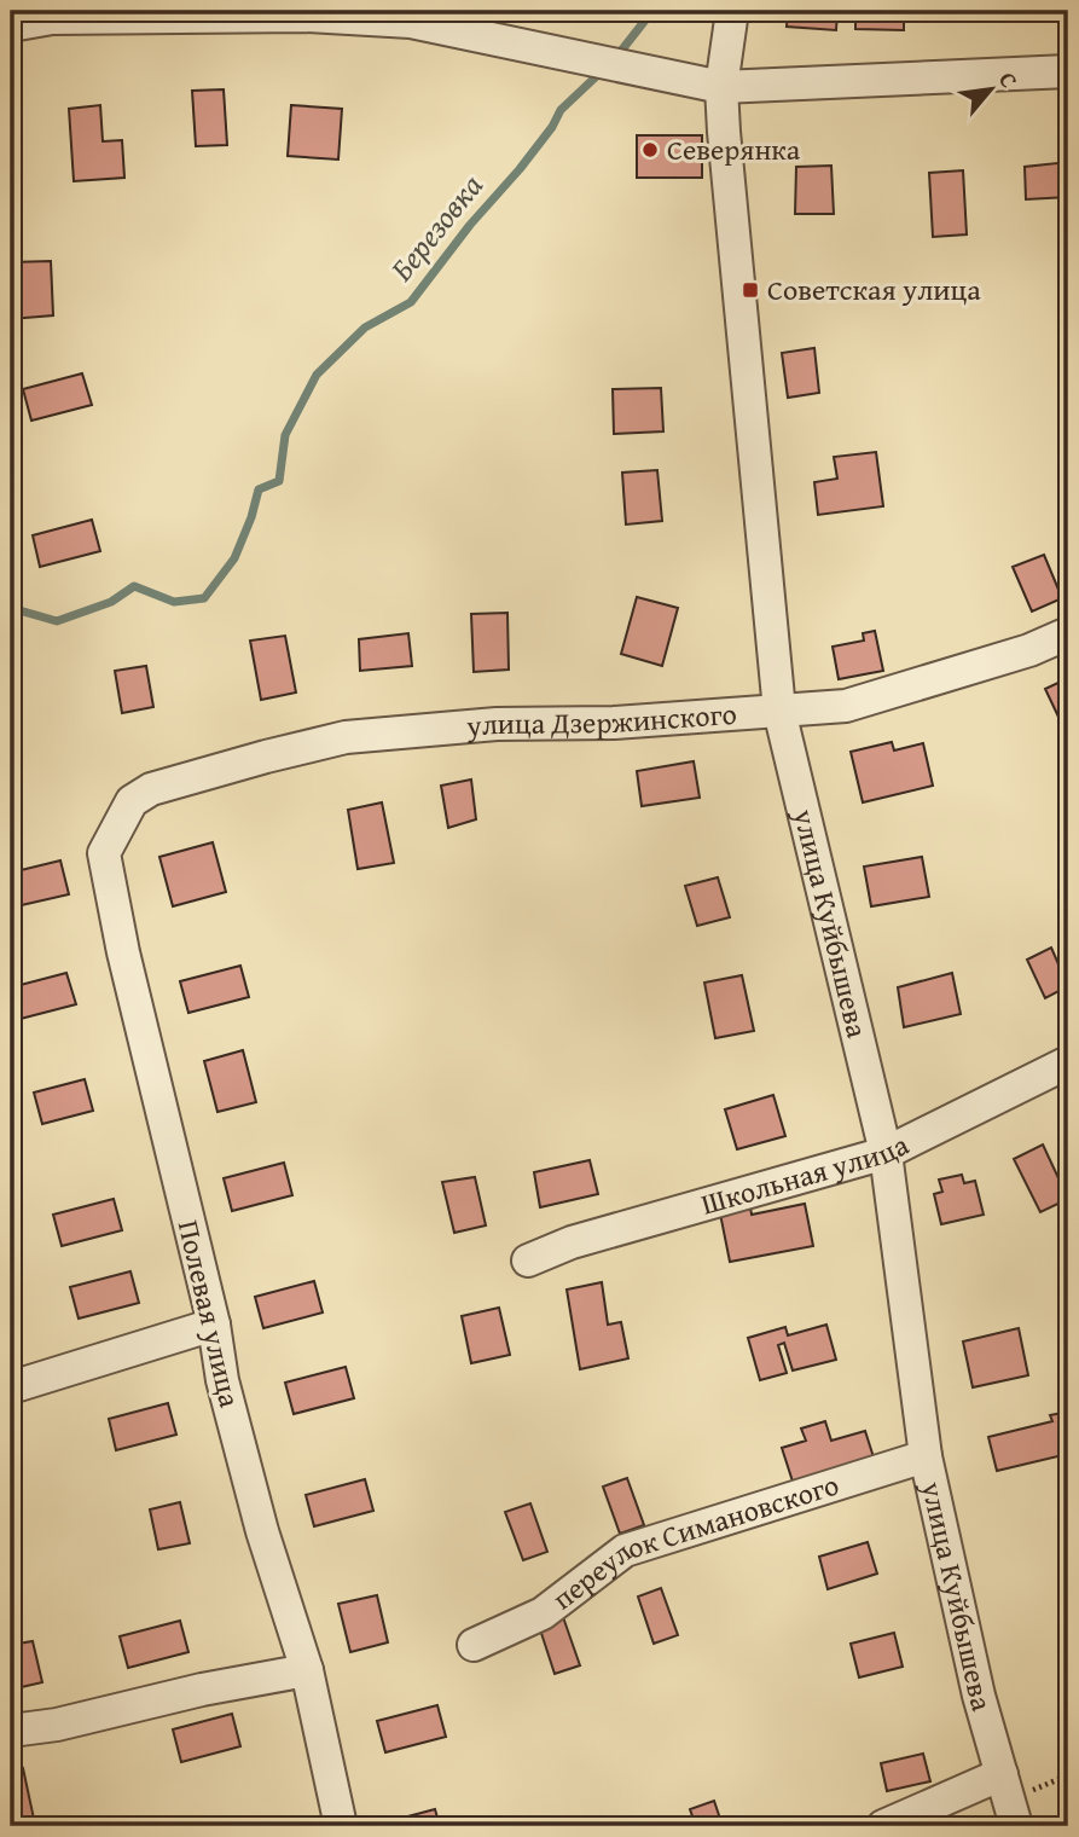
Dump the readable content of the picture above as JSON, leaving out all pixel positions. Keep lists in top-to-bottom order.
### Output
{
  "streets": {
    "street": [
      "улица Дзержинского",
      "улица Куйбышева",
      "Школьная улица",
      "Полевая улица",
      "переулок Симановского"
    ]
  },
  "crossings": [
    ["улица Дзержинского", "улица Куйбышева"],
    ["улица Дзержинского", "Полевая улица"],
    ["улица Куйбышева", "Школьная улица"],
    ["улица Куйбышева", "переулок Симановского"]
  ],
  "water": ["Березовка"],
  "places": {
    "other": ["Северянка"],
    "transit": ["Советская улица"]
  },
  "north": "top right"
}
